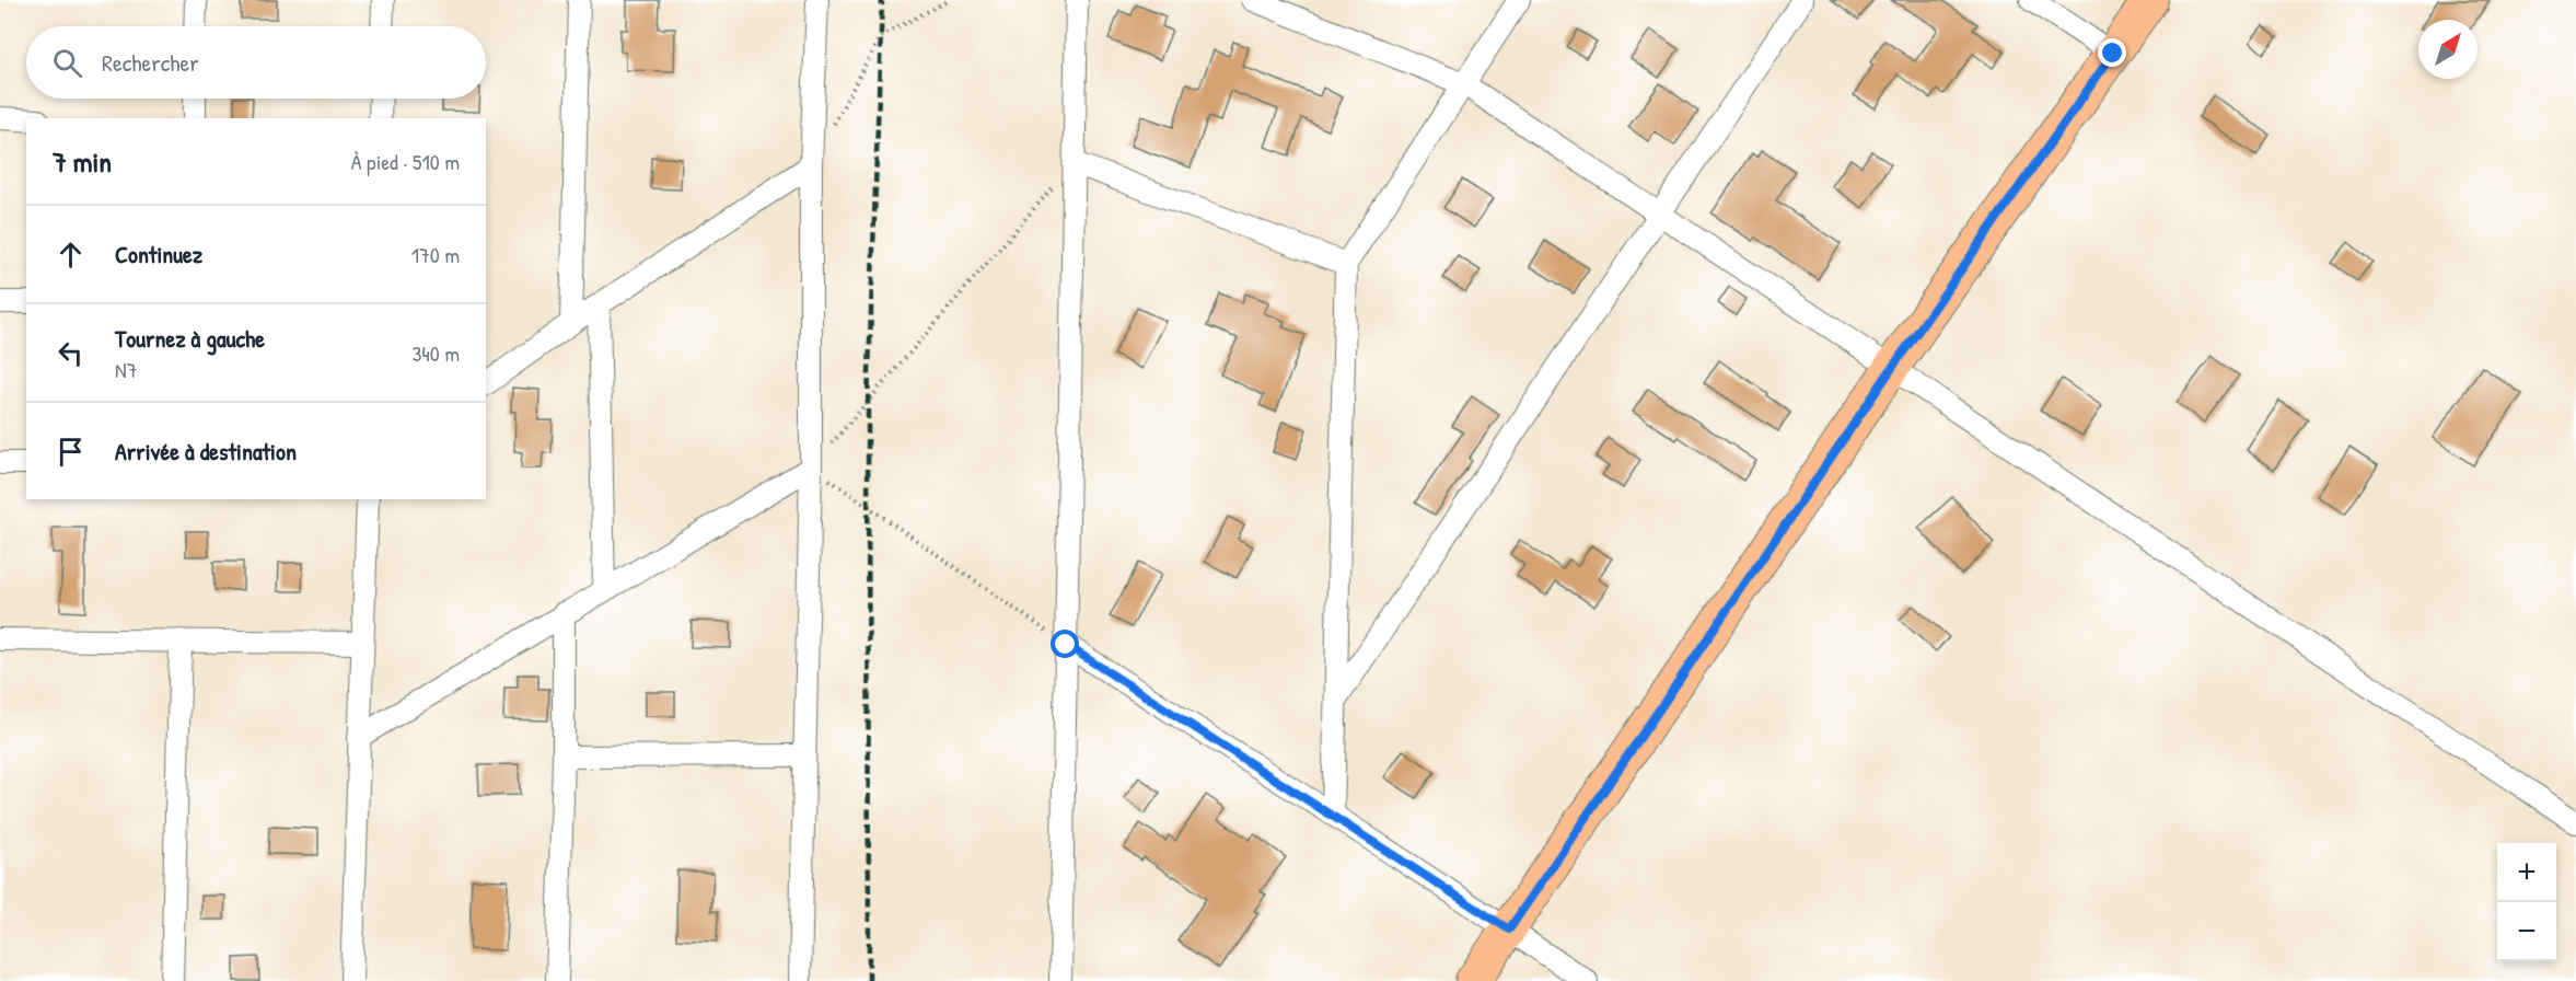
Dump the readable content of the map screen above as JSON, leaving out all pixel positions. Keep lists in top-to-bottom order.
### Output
{
  "north": "top right",
  "page": {
    "search": "Rechercher",
    "heading": ["7 min", "À pied · 510 m"],
    "list": [
      ["Continuez", "170 m"],
      ["Tournez à gauche", "N7", "340 m"],
      "Arrivée à destination"
    ],
    "map_buttons": ["+", "−"]
  }
}
